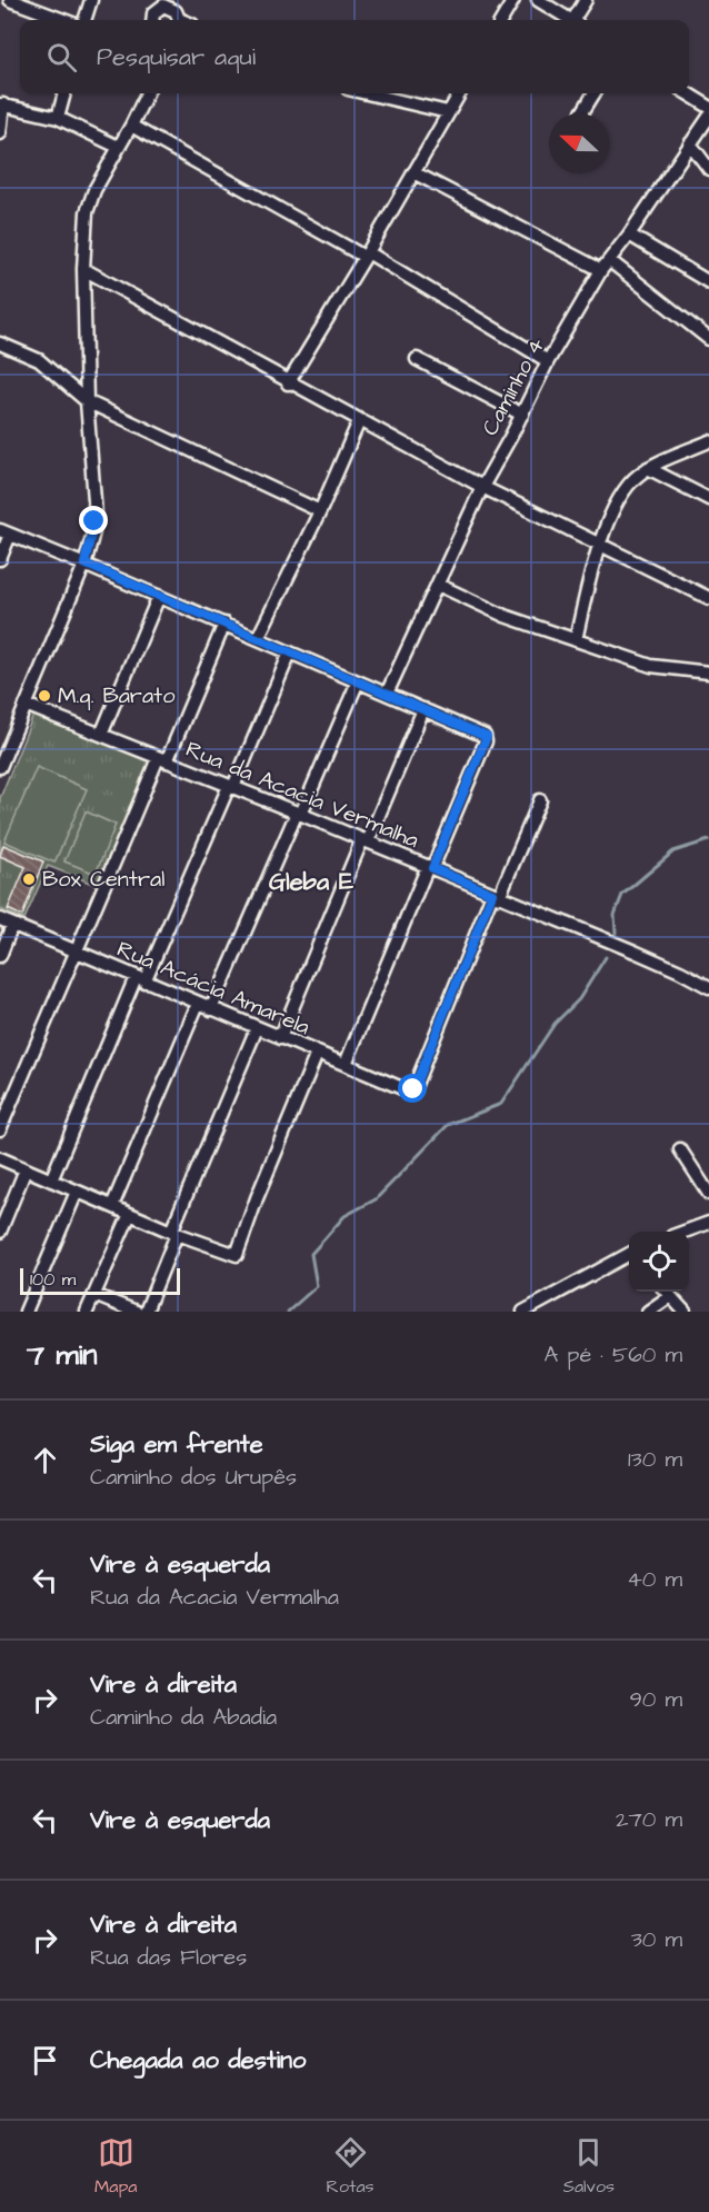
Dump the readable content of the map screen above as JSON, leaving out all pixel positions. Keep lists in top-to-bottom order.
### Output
{
  "streets": {
    "street": ["Caminho 4", "Rua da Acacia Vermalha", "Rua Acácia Amarela"]
  },
  "crossings": [
    ["Rua da Acacia Vermalha", "Rua Acácia Amarela"]
  ],
  "districts": ["Gleba E"],
  "places": ["M.q. Barato", "Box Central"],
  "scale_bar": "100 m",
  "north": "left",
  "page": {
    "search": "Pesquisar aqui",
    "scale": "100 m",
    "heading": ["7 min", "A pé · 560 m"],
    "list": [
      ["Siga em frente", "Caminho dos Urupês", "130 m"],
      ["Vire à esquerda", "Rua da Acacia Vermalha", "40 m"],
      ["Vire à direita", "Caminho da Abadia", "90 m"],
      ["Vire à esquerda", "270 m"],
      ["Vire à direita", "Rua das Flores", "30 m"],
      "Chegada ao destino"
    ],
    "nav": ["Mapa", "Rotas", "Salvos"]
  }
}
